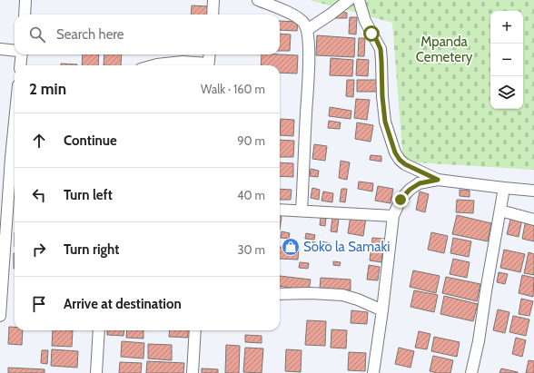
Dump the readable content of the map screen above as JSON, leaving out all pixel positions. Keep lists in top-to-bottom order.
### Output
{
  "parks": ["Mpanda Cemetery"],
  "places": {
    "shop": ["Soko la Samaki"]
  },
  "page": {
    "map_buttons": ["+", "−"],
    "search": "Search here",
    "heading": ["2 min", "Walk · 160 m"],
    "list": [
      ["Continue", "90 m"],
      ["Turn left", "40 m"],
      ["Turn right", "30 m"],
      "Arrive at destination"
    ]
  }
}
